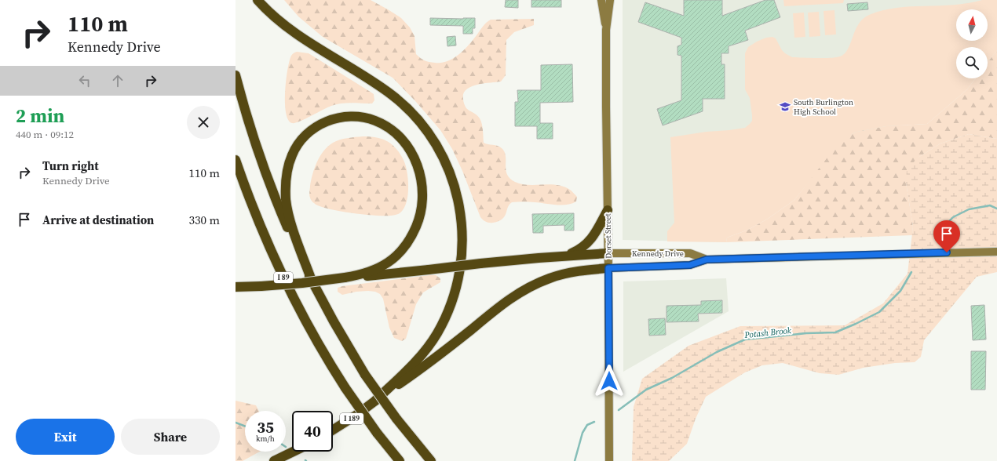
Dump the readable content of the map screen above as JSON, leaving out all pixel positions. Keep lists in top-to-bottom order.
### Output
{
  "streets": {
    "highway": ["I 89", "I 189"],
    "main road": ["Dorset Street", "Kennedy Drive"]
  },
  "crossings": [
    ["Dorset Street", "Kennedy Drive"]
  ],
  "water": ["Potash Brook"],
  "places": {
    "school or university": ["South Burlington High School"]
  },
  "north": "top",
  "page": {
    "turn": ["110 m", "Kennedy Drive"],
    "heading": ["2 min", "440 m · 09:12"],
    "list": [
      {
        "name": "Turn right",
        "note": "Kennedy Drive",
        "value": "110 m"
      },
      {
        "name": "Arrive at destination",
        "value": "330 m"
      }
    ],
    "speed": "35 km/h",
    "limit": "40",
    "buttons": ["Exit", "Share"]
  }
}
